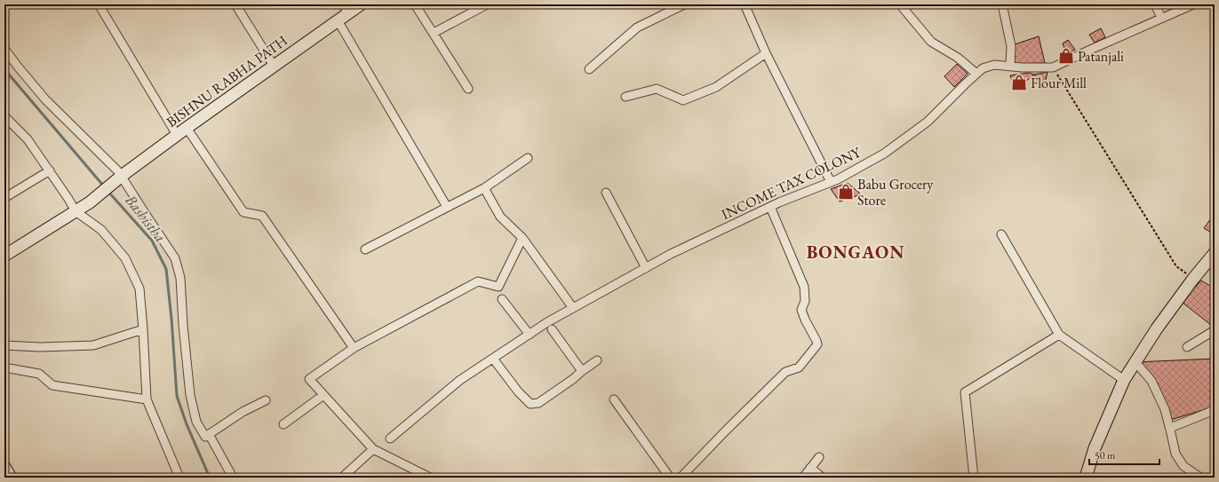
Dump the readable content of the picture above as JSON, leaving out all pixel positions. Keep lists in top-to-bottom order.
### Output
{
  "streets": {
    "street": ["BISHNU RABHA PATH", "INCOME TAX COLONY"]
  },
  "districts": ["BONGAON"],
  "water": ["Bashistha"],
  "places": {
    "shop": ["Patanjali", "Flour Mill", "Babu Grocery Store"]
  },
  "scale_bar": "50 m"
}
